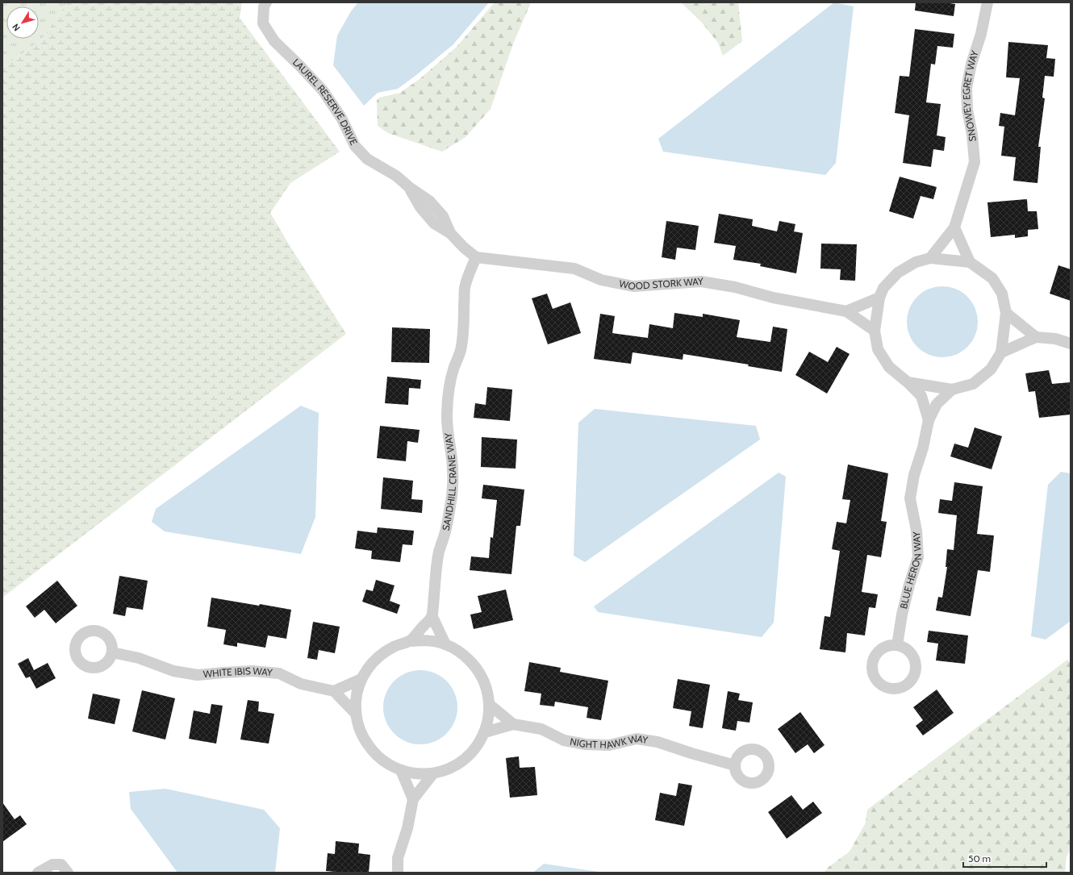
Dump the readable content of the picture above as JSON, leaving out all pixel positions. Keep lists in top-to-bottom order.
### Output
{
  "streets": {
    "street": [
      "SNOWEY EGRET WAY",
      "LAUREL RESERVE DRIVE",
      "WOOD STORK WAY",
      "SANDHILL CRANE WAY",
      "BLUE HERON WAY",
      "WHITE IBIS WAY",
      "NIGHT HAWK WAY"
    ]
  },
  "crossings": [
    ["LAUREL RESERVE DRIVE", "WOOD STORK WAY"],
    ["LAUREL RESERVE DRIVE", "SANDHILL CRANE WAY"],
    ["WOOD STORK WAY", "SANDHILL CRANE WAY"]
  ],
  "scale_bar": "50 m",
  "north": "bottom left"
}
